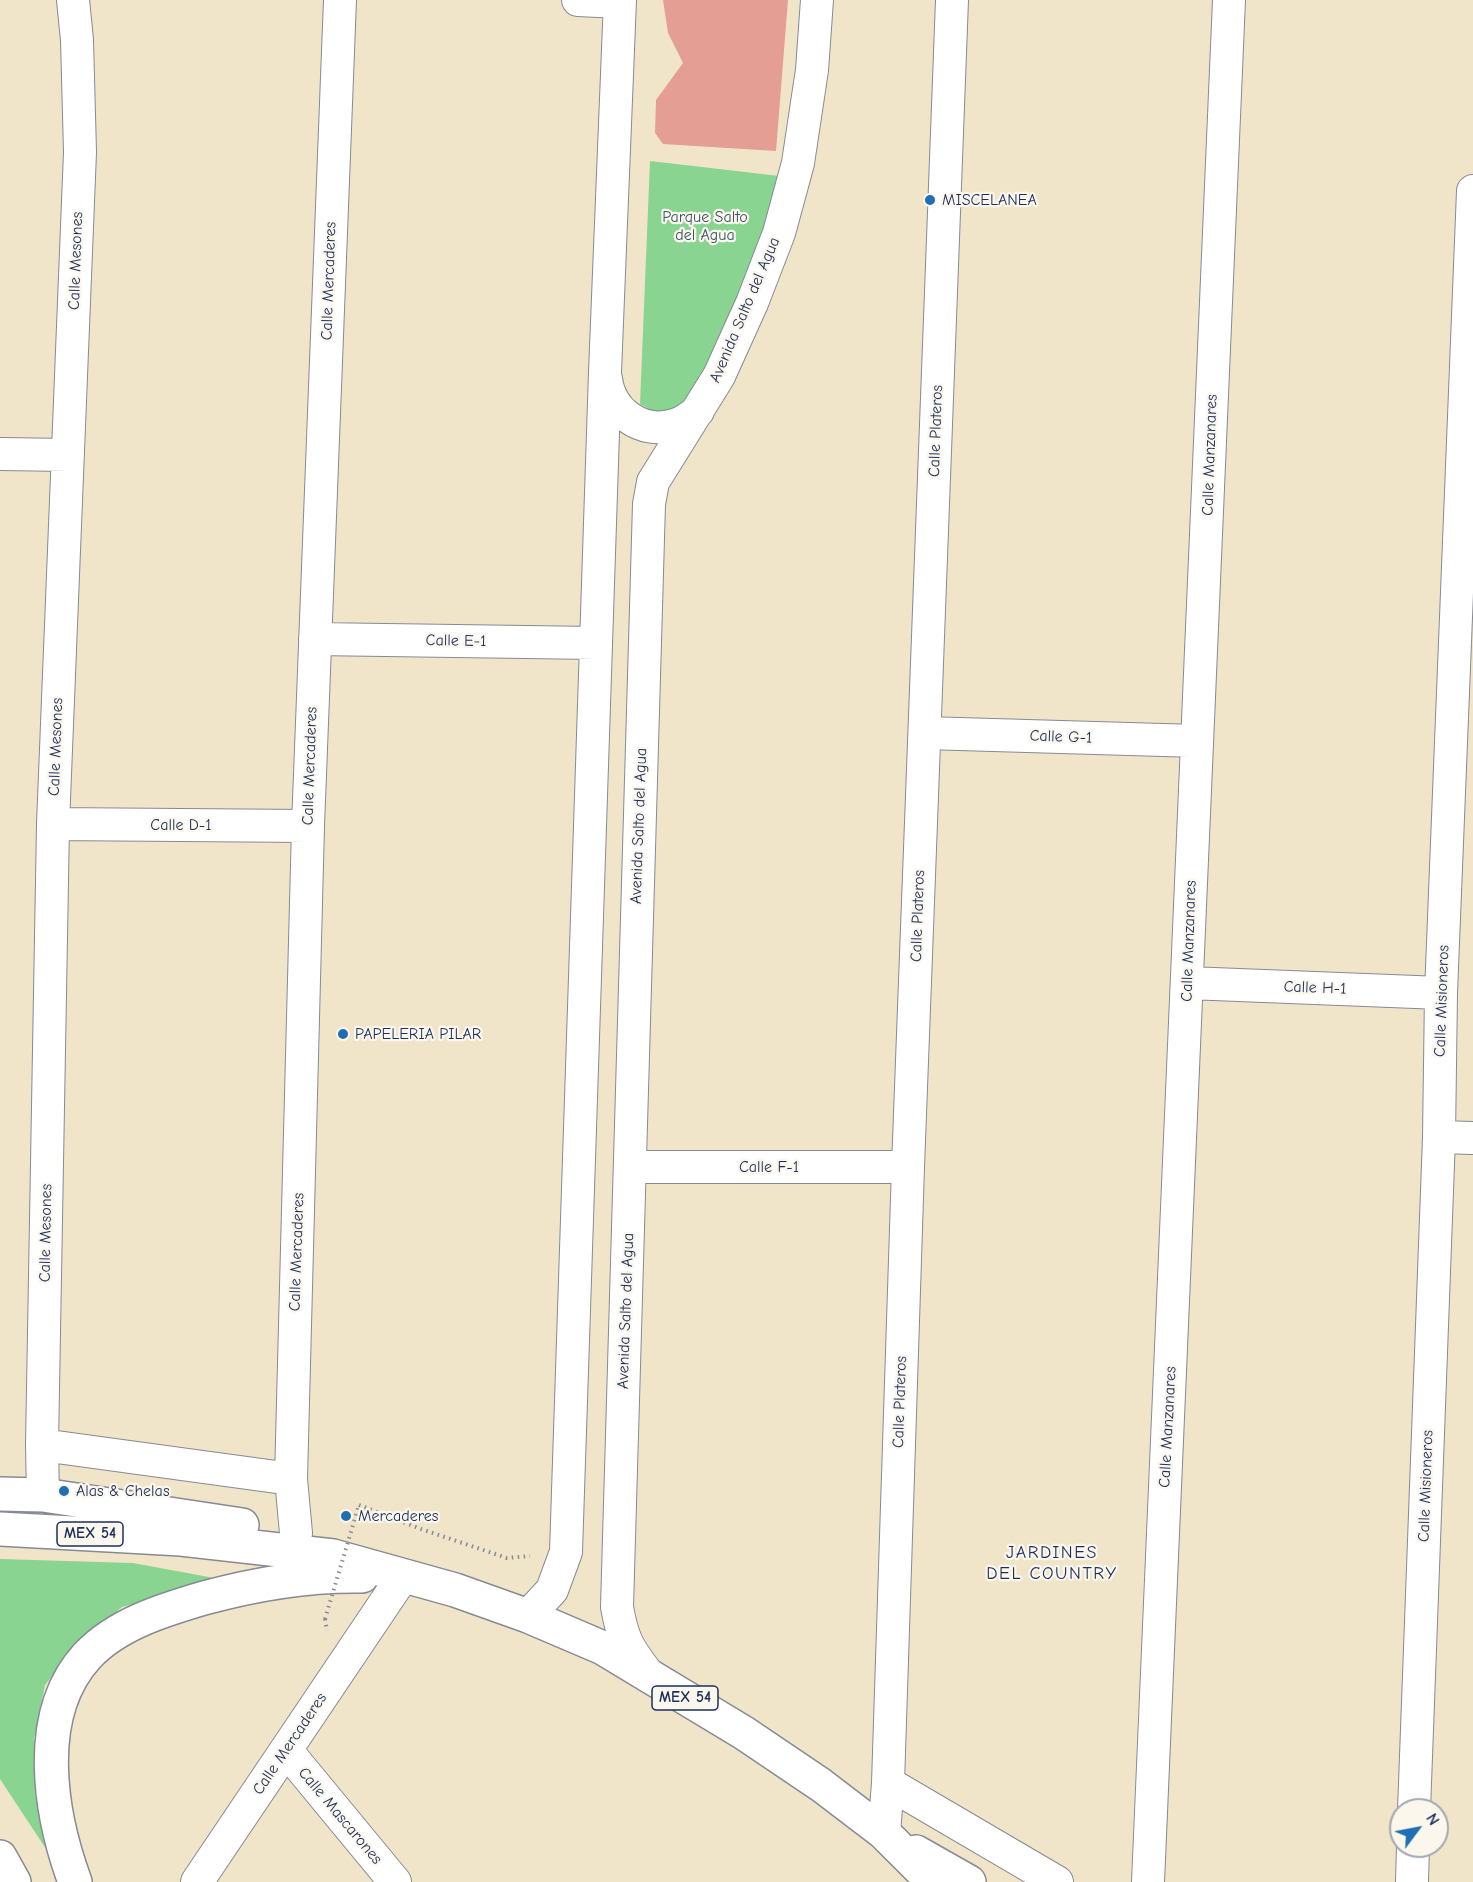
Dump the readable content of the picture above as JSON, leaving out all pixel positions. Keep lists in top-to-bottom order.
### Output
{
  "streets": {
    "main road": ["MEX 54"],
    "street": [
      "Calle Mesones",
      "Calle Mercaderes",
      "Avenida Salto del Agua",
      "Calle Plateros",
      "Calle Manzanares",
      "Calle E-1",
      "Calle G-1",
      "Calle D-1",
      "Calle H-1",
      "Calle Misioneros",
      "Calle F-1",
      "Calle Mascarones"
    ]
  },
  "crossings": [
    ["Calle Mesones", "Calle D-1"],
    ["Calle Mesones", "MEX 54"],
    ["Calle Mercaderes", "Calle E-1"],
    ["Calle Mercaderes", "Calle D-1"],
    ["Calle Mercaderes", "MEX 54"],
    ["Calle Mercaderes", "Calle Mascarones"],
    ["Avenida Salto del Agua", "Calle F-1"],
    ["Avenida Salto del Agua", "MEX 54"],
    ["Calle Plateros", "Calle G-1"],
    ["Calle Plateros", "Calle F-1"],
    ["Calle Plateros", "MEX 54"],
    ["Calle Manzanares", "Calle G-1"],
    ["Calle Manzanares", "Calle H-1"],
    ["Calle H-1", "Calle Misioneros"]
  ],
  "districts": ["JARDINES DEL COUNTRY"],
  "parks": ["Parque Salto del Agua"],
  "places": [
    "MISCELANEA",
    "PAPELERIA PILAR",
    "Alas & Chelas",
    "Mercaderes"
  ],
  "north": "top right"
}
